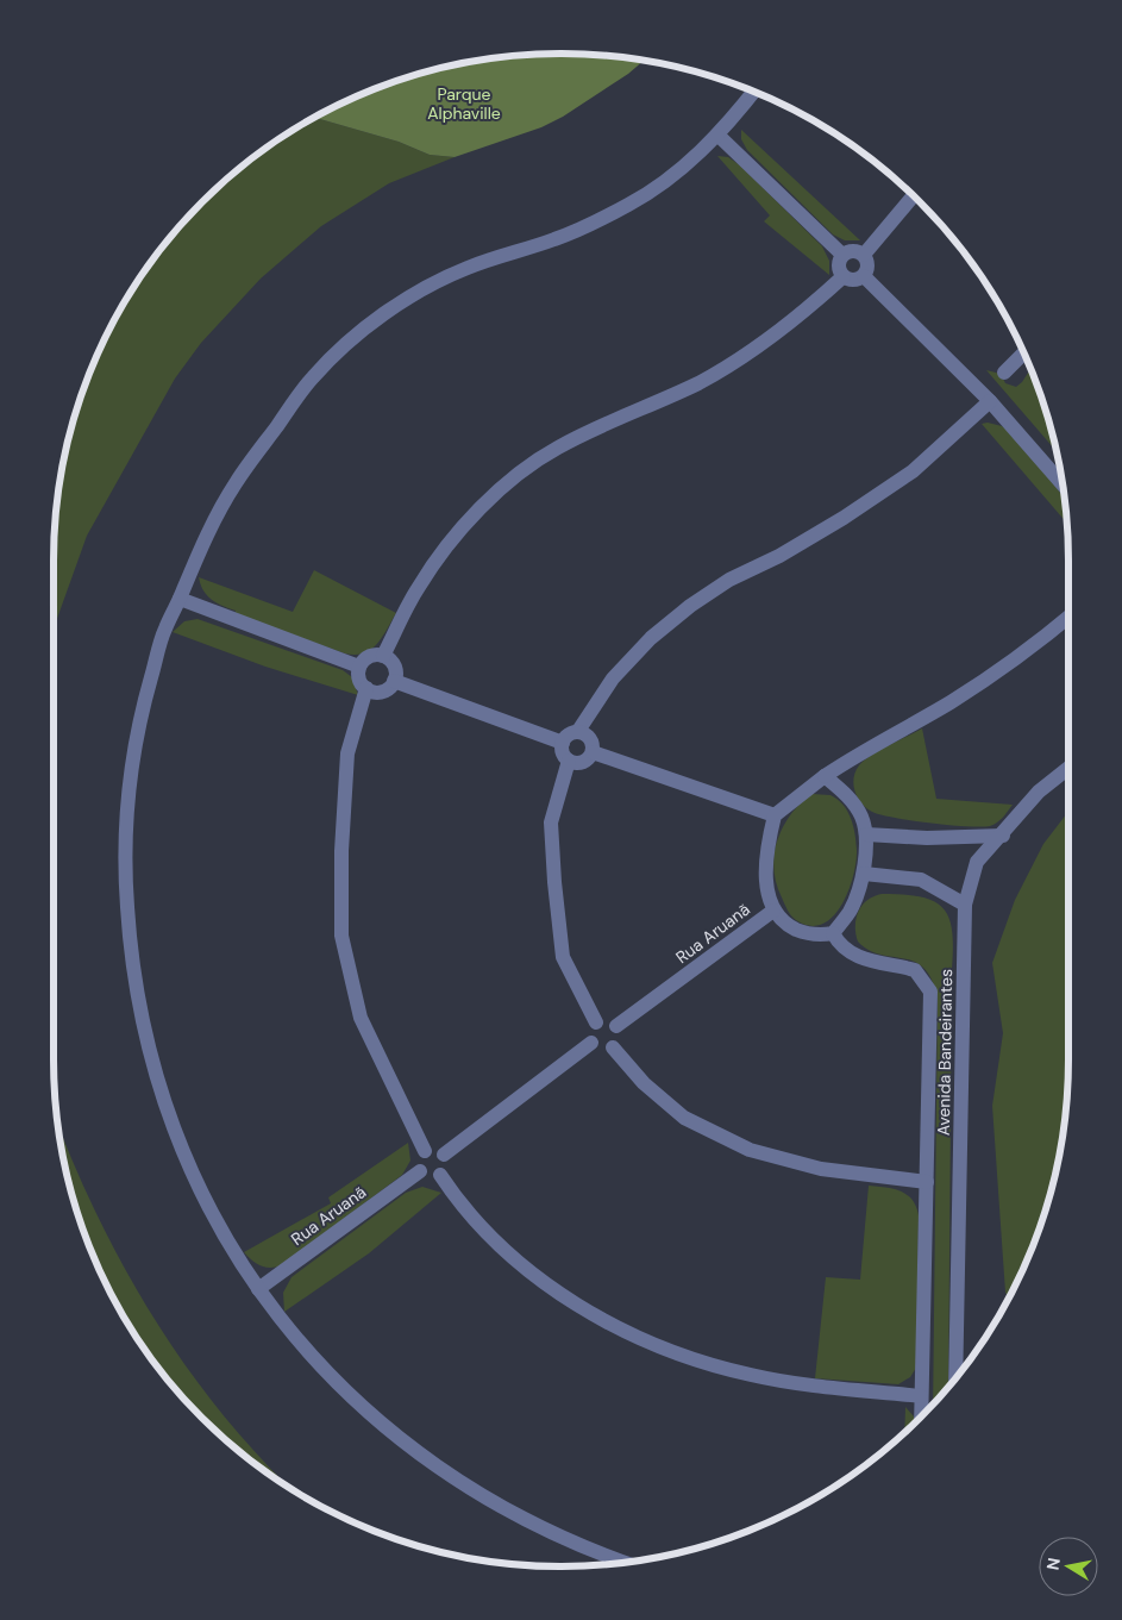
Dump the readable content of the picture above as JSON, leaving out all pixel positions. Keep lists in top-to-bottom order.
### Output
{
  "streets": {
    "street": ["Rua Aruanã", "Avenida Bandeirantes"]
  },
  "parks": ["Parque Alphaville"],
  "north": "left"
}
